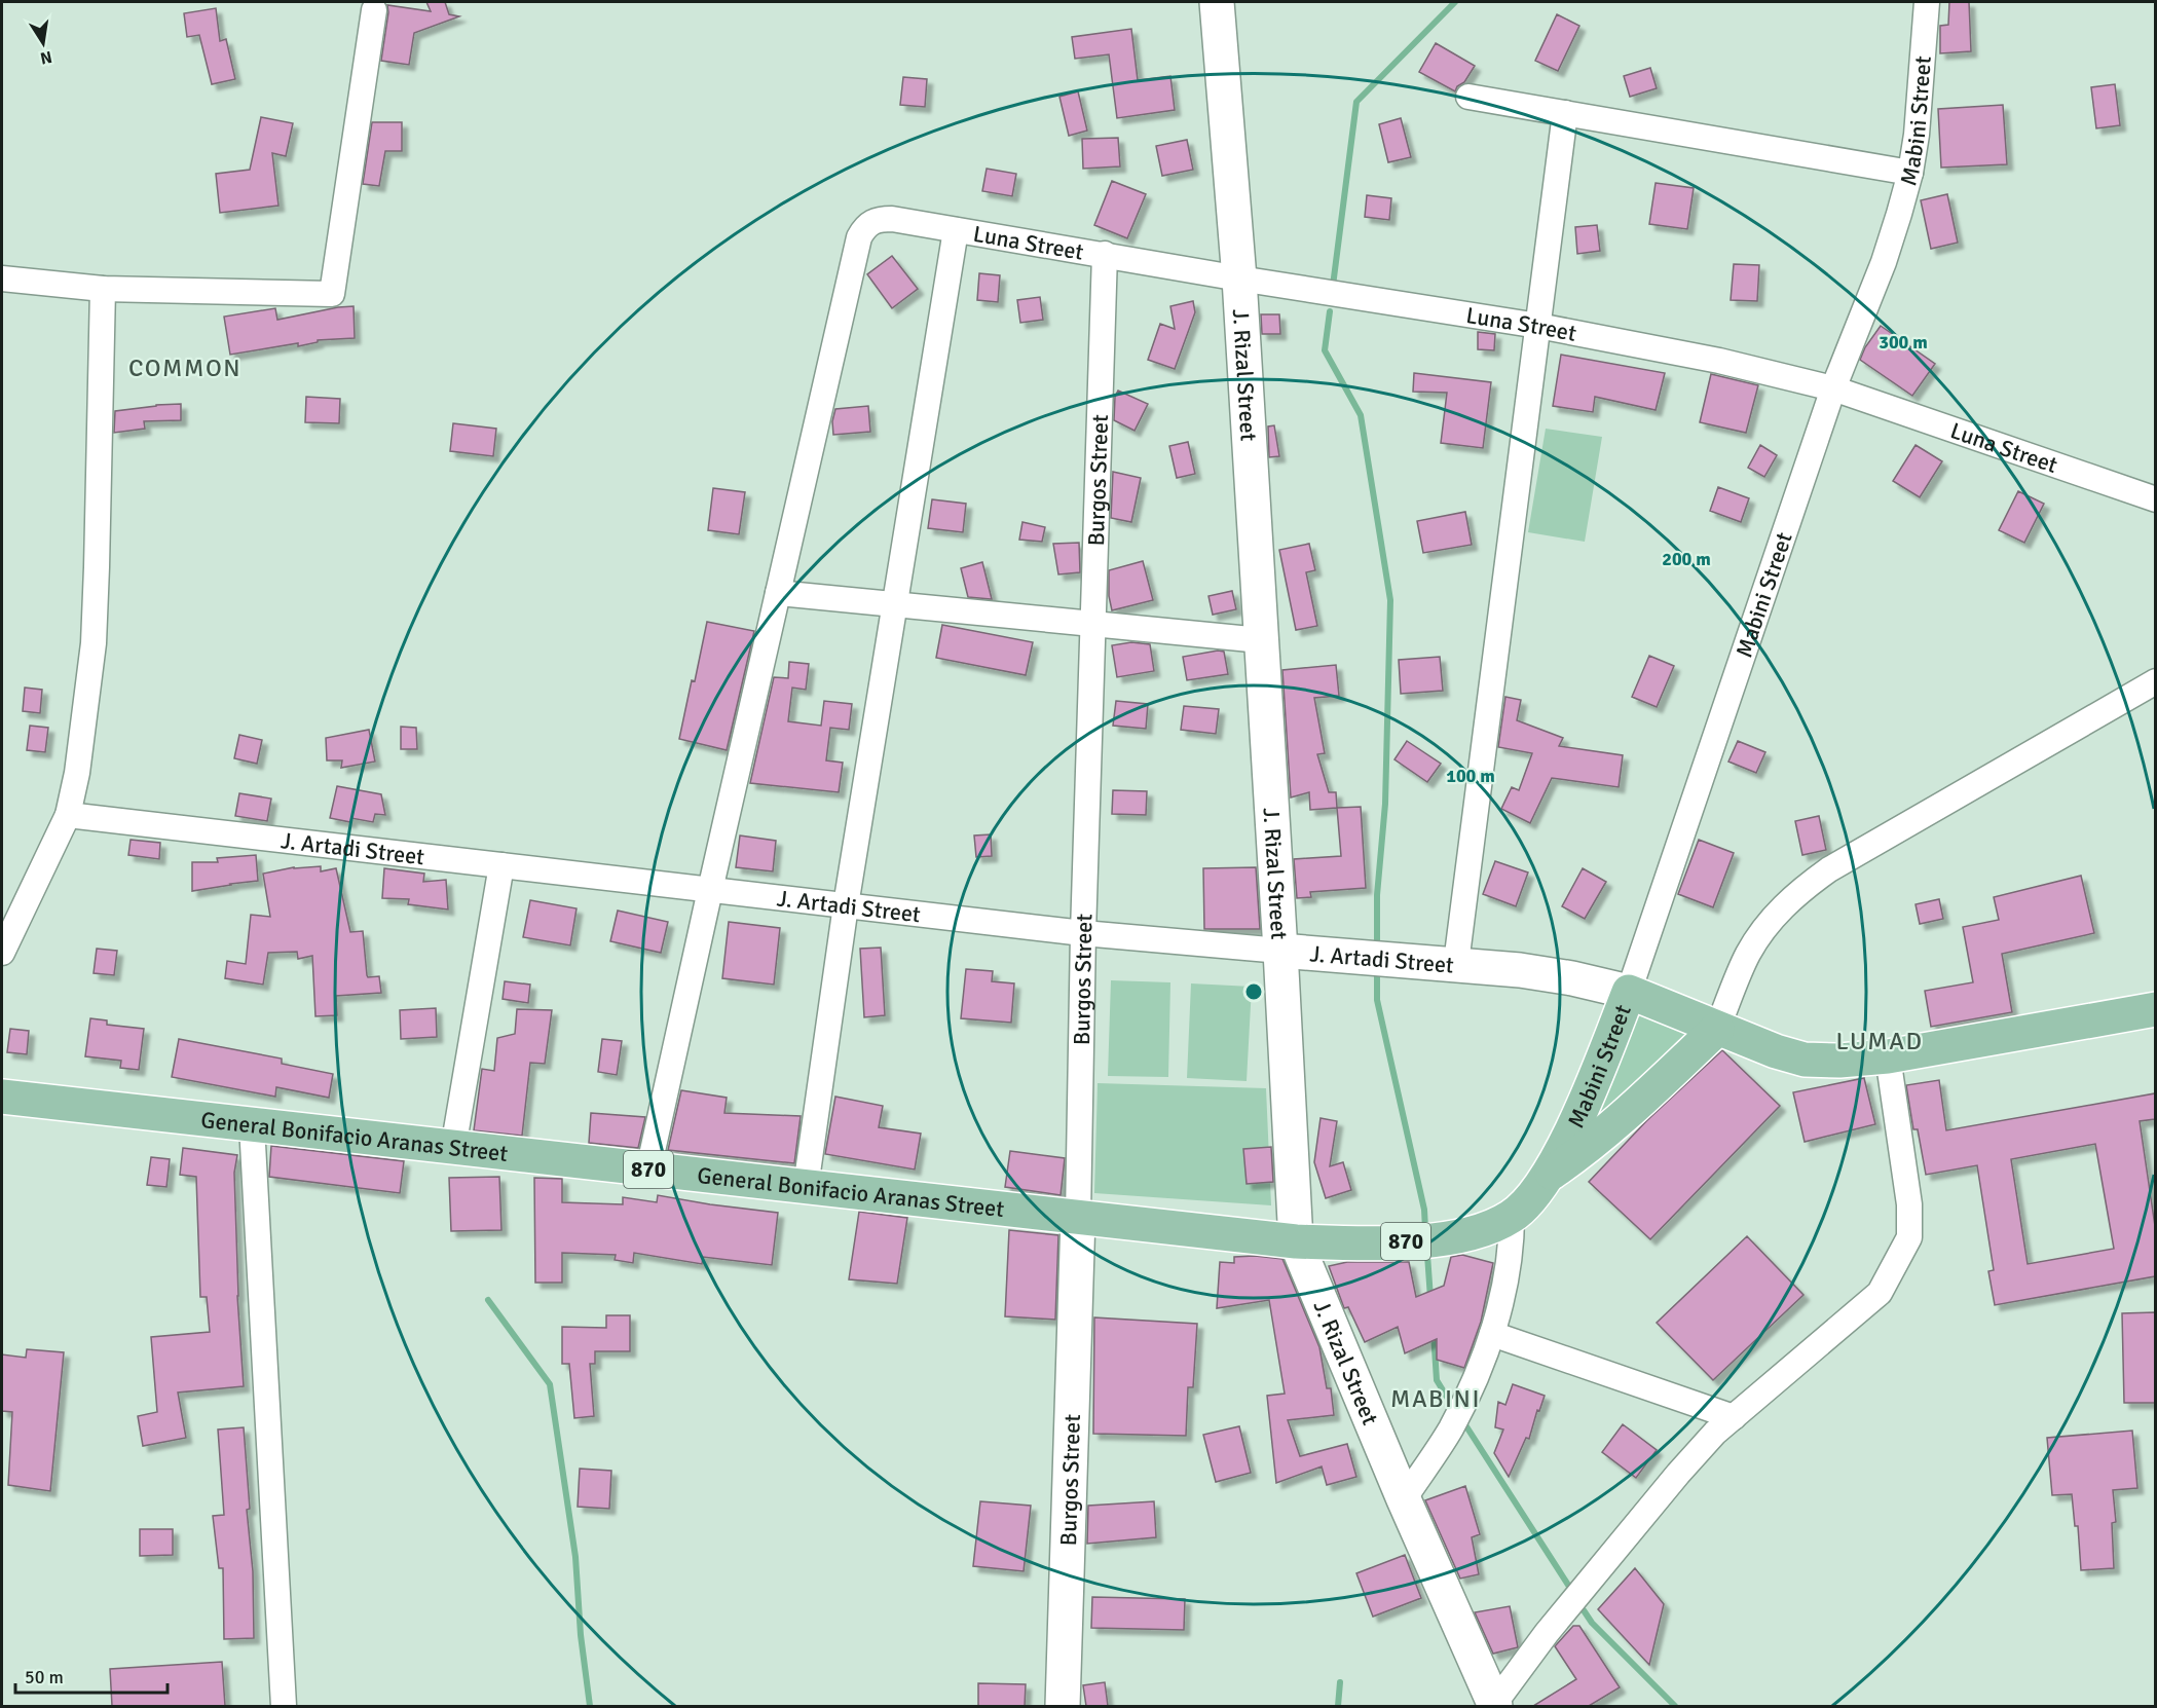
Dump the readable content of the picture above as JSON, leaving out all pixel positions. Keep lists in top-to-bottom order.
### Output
{
  "streets": {
    "main road": ["Mabini Street", "General Bonifacio Aranas Street", "870"],
    "street": [
      "Luna Street",
      "J. Rizal Street",
      "Burgos Street",
      "J. Artadi Street"
    ]
  },
  "crossings": [
    ["Mabini Street", "Luna Street"],
    ["Mabini Street", "J. Artadi Street"],
    ["Mabini Street", "General Bonifacio Aranas Street"],
    ["Luna Street", "J. Rizal Street"],
    ["Luna Street", "Burgos Street"],
    ["J. Rizal Street", "J. Artadi Street"],
    ["J. Rizal Street", "General Bonifacio Aranas Street"],
    ["Burgos Street", "J. Artadi Street"],
    ["Burgos Street", "General Bonifacio Aranas Street"]
  ],
  "districts": ["COMMON", "LUMAD", "MABINI"],
  "scale_bar": "50 m",
  "north": "bottom",
  "rings": ["300 m", "200 m", "100 m"]
}
